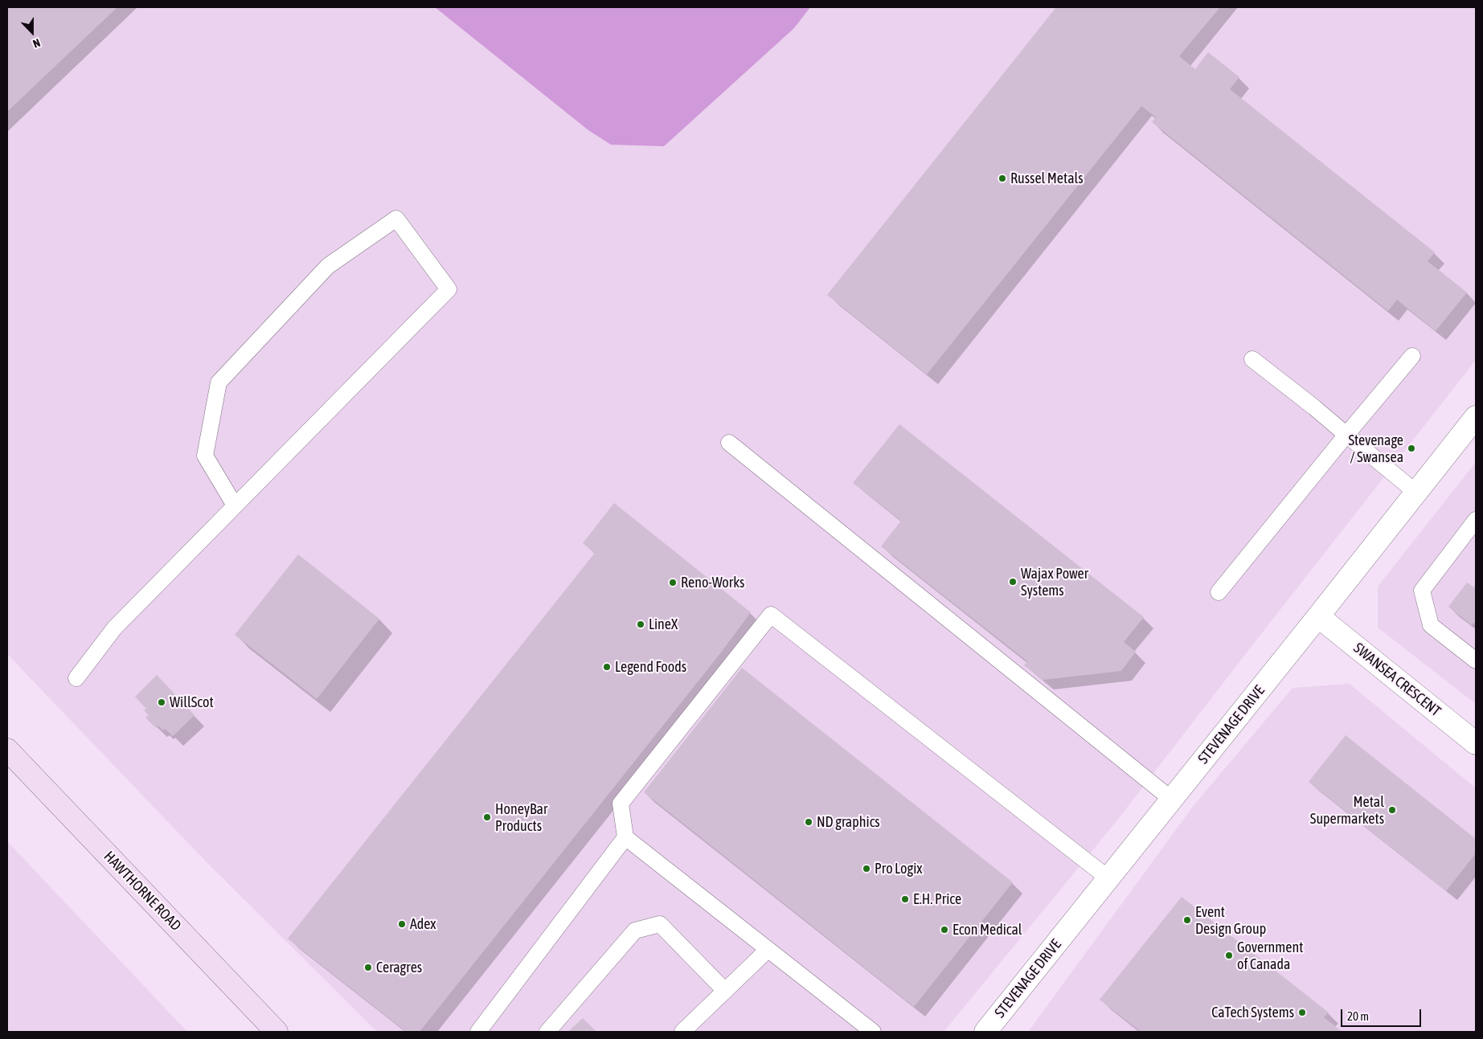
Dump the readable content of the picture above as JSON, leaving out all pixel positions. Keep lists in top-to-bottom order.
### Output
{
  "streets": {
    "main road": ["HAWTHORNE ROAD"],
    "street": ["SWANSEA CRESCENT", "STEVENAGE DRIVE"]
  },
  "crossings": [
    ["SWANSEA CRESCENT", "STEVENAGE DRIVE"]
  ],
  "places": [
    "Russel Metals",
    "Stevenage / Swansea",
    "Wajax Power Systems",
    "Reno-Works",
    "LineX",
    "Legend Foods",
    "WillScot",
    "Metal Supermarkets",
    "HoneyBar Products",
    "ND graphics",
    "Pro Logix",
    "E.H. Price",
    "Event Design Group",
    "Adex",
    "Econ Medical",
    "Government of Canada",
    "Ceragres",
    "CaTech Systems"
  ],
  "scale_bar": "20 m",
  "north": "bottom"
}
